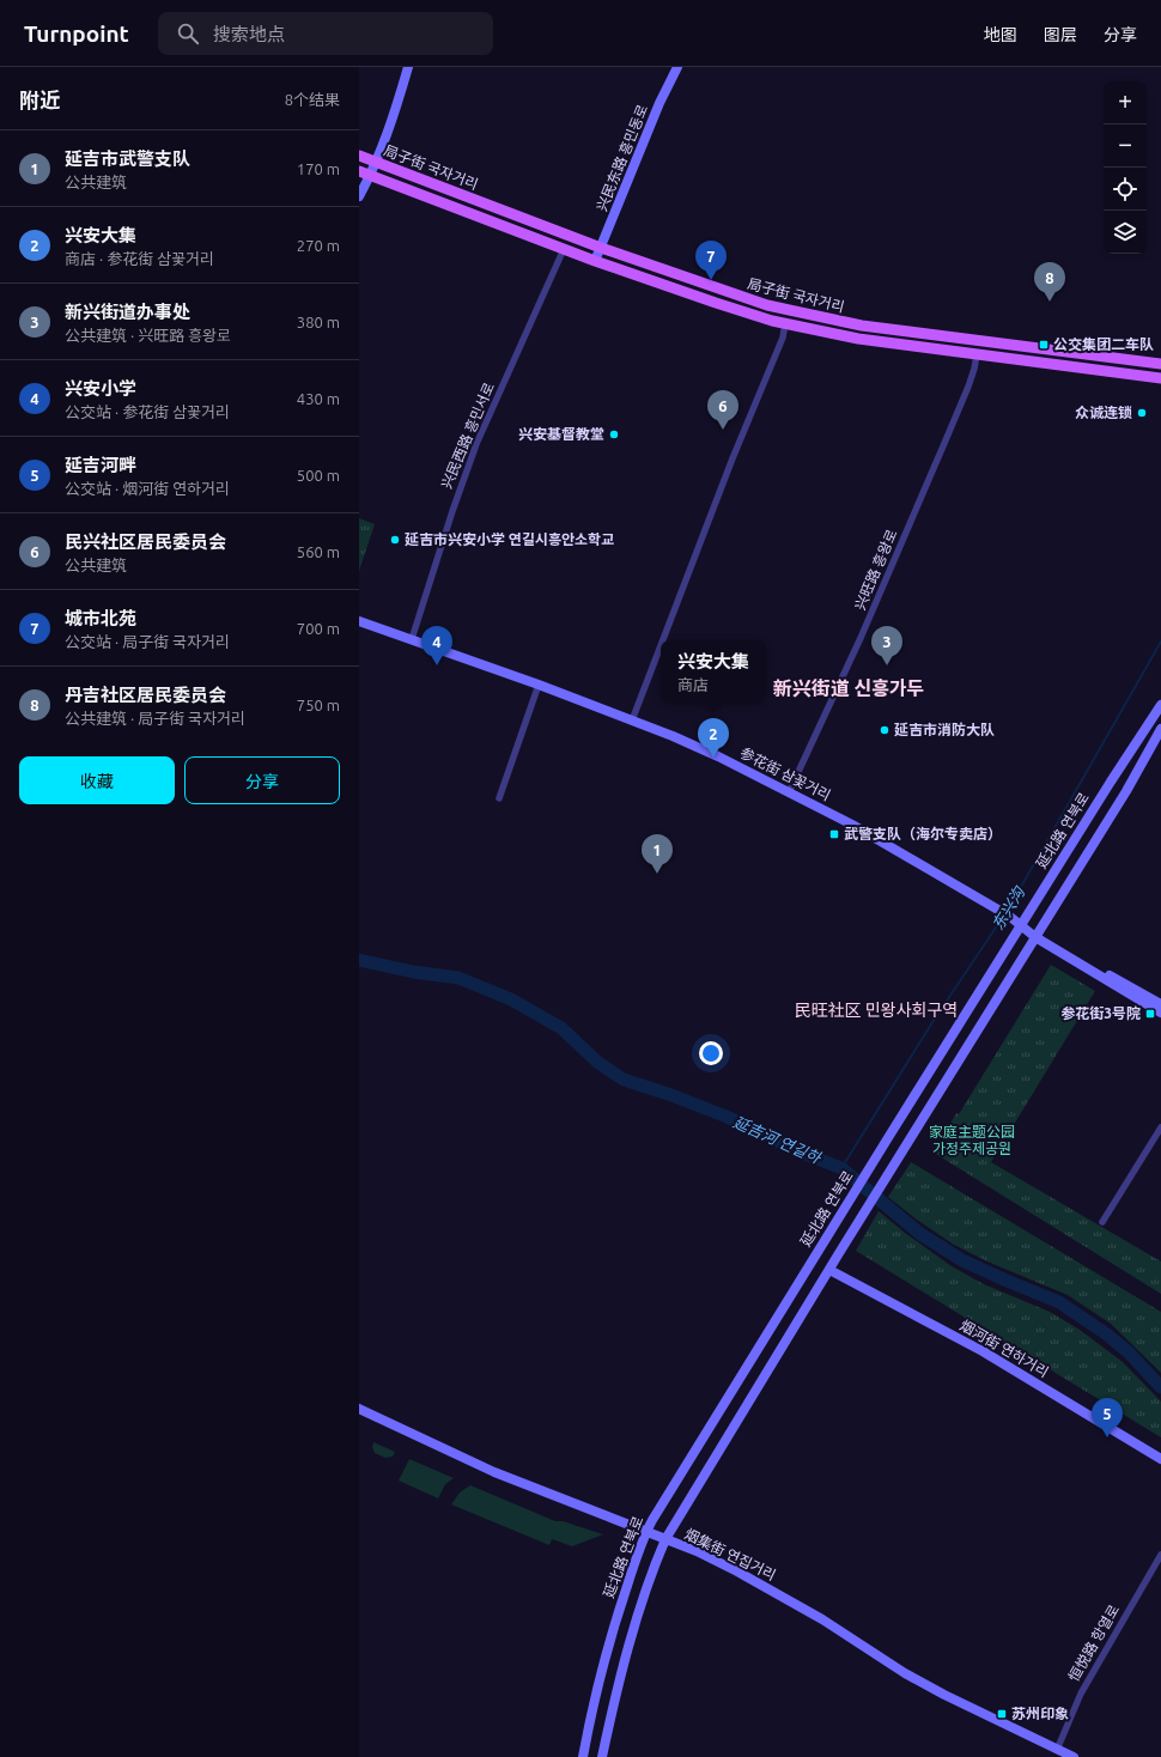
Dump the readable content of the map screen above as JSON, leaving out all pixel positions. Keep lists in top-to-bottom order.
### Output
{
  "streets": {
    "main road": [
      "兴民东路 흥민동로",
      "局子街 국자거리",
      "参花街 삼꽃거리",
      "延北路 연북로",
      "烟河街 연하거리",
      "烟集街 연집거리"
    ],
    "street": ["兴民西路 흥민서로", "兴旺路 흥왕로", "恒悦路 항열로"]
  },
  "crossings": [
    ["兴民东路 흥민동로", "局子街 국자거리"],
    ["局子街 국자거리", "兴民西路 흥민서로"],
    ["局子街 국자거리", "兴旺路 흥왕로"],
    ["兴民西路 흥민서로", "参花街 삼꽃거리"],
    ["兴旺路 흥왕로", "参花街 삼꽃거리"],
    ["参花街 삼꽃거리", "延北路 연북로"],
    ["延北路 연북로", "烟集街 연집거리"],
    ["烟集街 연집거리", "恒悦路 항열로"]
  ],
  "districts": ["新兴街道 신흥가두", "民旺社区 민왕사회구역"],
  "water": ["东兴沟", "延吉河 연길하"],
  "parks": ["家庭主题公园 가정주제공원"],
  "places": {
    "transit": [
      "公交集团二车队",
      "武警支队（海尔专卖店）",
      "参花街3号院",
      "苏州印象"
    ],
    "other": [
      "众诚连锁",
      "兴安基督教堂",
      "延吉市兴安小学 연길시흥안소학교",
      "延吉市消防大队"
    ]
  },
  "page": {
    "header": "Turnpoint",
    "search": "搜索地点",
    "nav": ["地图", "图层", "分享"],
    "heading": ["附近", "8个结果"],
    "map_buttons": ["+", "−"],
    "list": [
      {
        "mark": "1",
        "name": "延吉市武警支队",
        "note": "公共建筑",
        "value": "170 m"
      },
      {
        "mark": "2",
        "name": "兴安大集",
        "note": "商店 · 参花街 삼꽃거리",
        "value": "270 m"
      },
      {
        "mark": "3",
        "name": "新兴街道办事处",
        "note": "公共建筑 · 兴旺路 흥왕로",
        "value": "380 m"
      },
      {
        "mark": "4",
        "name": "兴安小学",
        "note": "公交站 · 参花街 삼꽃거리",
        "value": "430 m"
      },
      {
        "mark": "5",
        "name": "延吉河畔",
        "note": "公交站 · 烟河街 연하거리",
        "value": "500 m"
      },
      {
        "mark": "6",
        "name": "民兴社区居民委员会",
        "note": "公共建筑",
        "value": "560 m"
      },
      {
        "mark": "7",
        "name": "城市北苑",
        "note": "公交站 · 局子街 국자거리",
        "value": "700 m"
      },
      {
        "mark": "8",
        "name": "丹吉社区居民委员会",
        "note": "公共建筑 · 局子街 국자거리",
        "value": "750 m"
      }
    ],
    "pins": [
      "7",
      "8",
      "6",
      "3",
      "4",
      "2",
      "1",
      "5"
    ],
    "popup": ["兴安大集", "商店"],
    "buttons": ["收藏", "分享"]
  }
}
